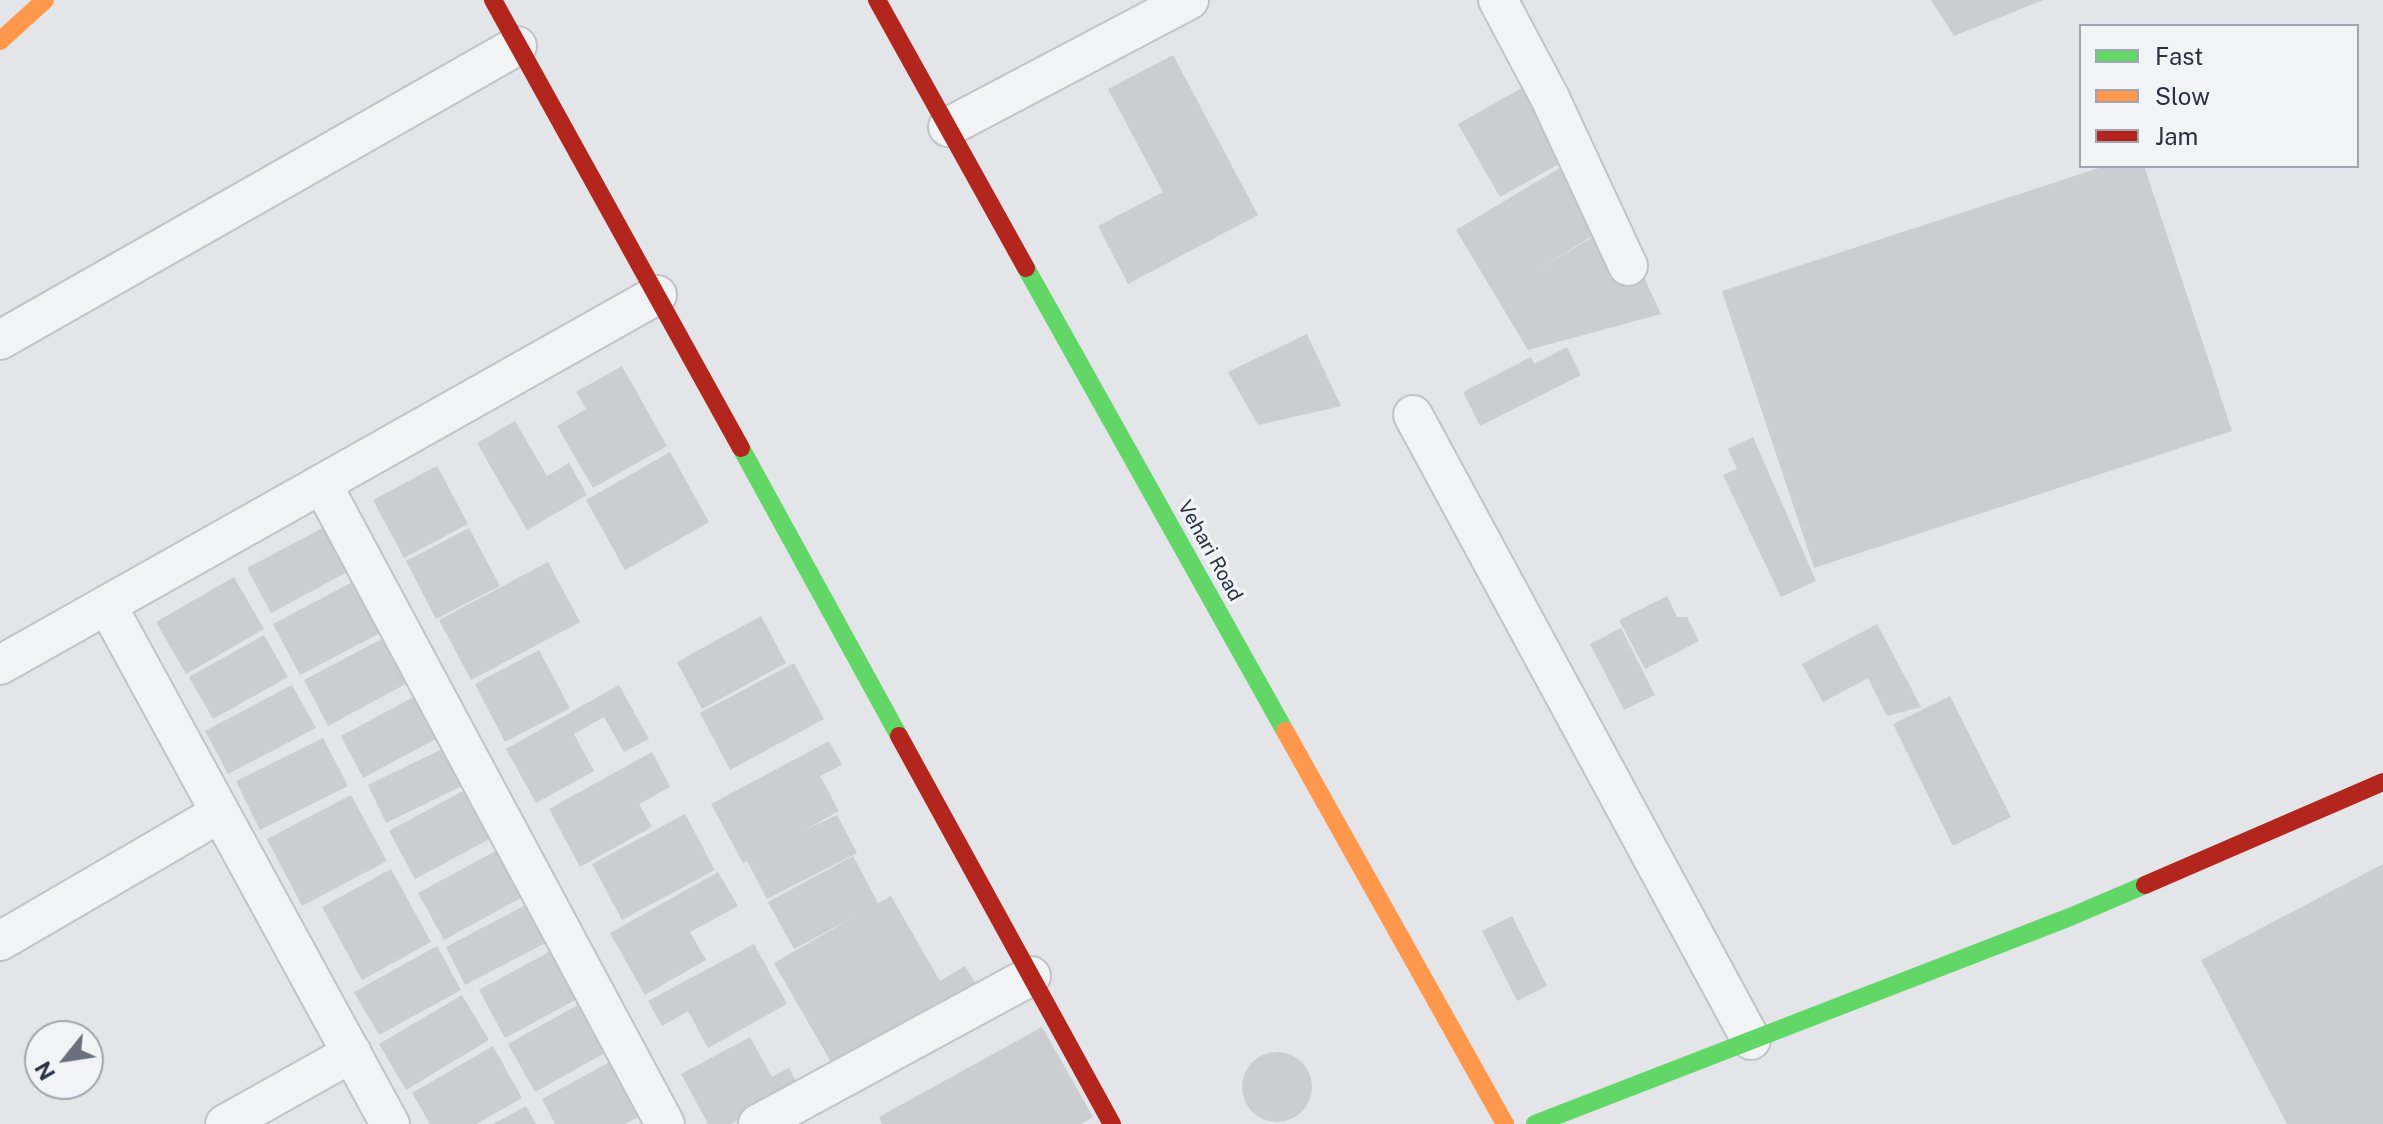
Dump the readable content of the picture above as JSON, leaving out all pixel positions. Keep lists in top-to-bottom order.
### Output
{
  "streets": {
    "street": ["Vehari Road"]
  },
  "legend": ["Fast", "Slow", "Jam"],
  "north": "bottom left"
}
